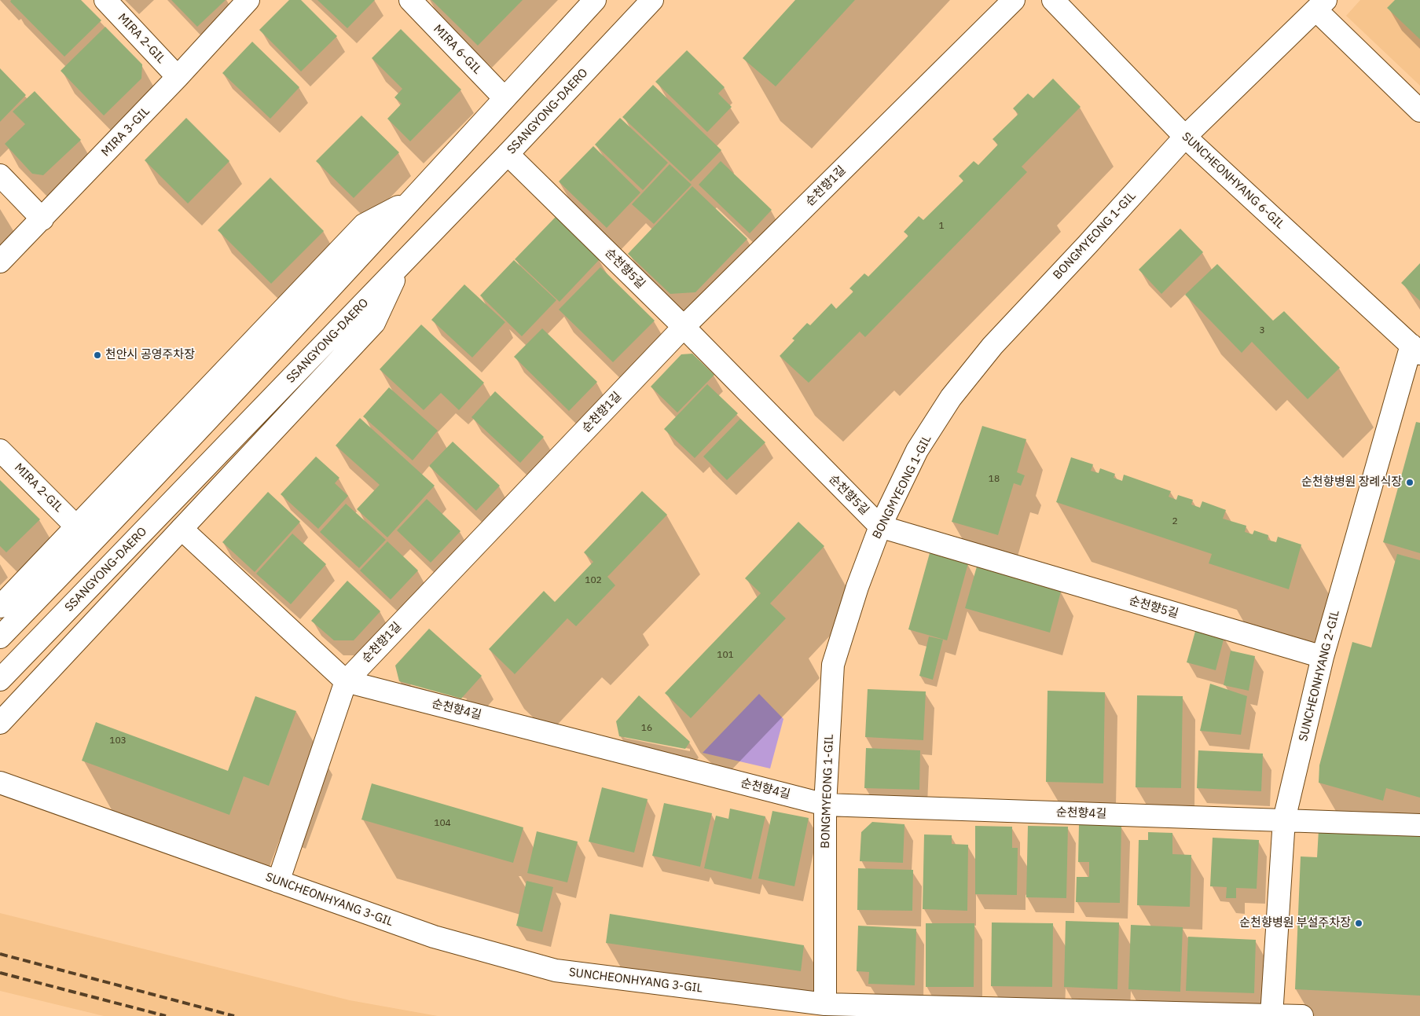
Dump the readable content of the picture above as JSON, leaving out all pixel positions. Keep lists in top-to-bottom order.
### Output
{
  "streets": {
    "street": [
      "MIRA 2-GIL",
      "MIRA 6-GIL",
      "SSANGYONG-DAERO",
      "MIRA 3-GIL",
      "SUNCHEONHYANG 6-GIL",
      "순천향1길",
      "BONGMYEONG 1-GIL",
      "순천향5길",
      "SUNCHEONHYANG 2-GIL",
      "순천향4길",
      "SUNCHEONHYANG 3-GIL"
    ]
  },
  "crossings": [
    ["MIRA 2-GIL", "MIRA 3-GIL"],
    ["SSANGYONG-DAERO", "순천향5길"],
    ["SUNCHEONHYANG 6-GIL", "BONGMYEONG 1-GIL"],
    ["SUNCHEONHYANG 6-GIL", "SUNCHEONHYANG 2-GIL"],
    ["순천향1길", "순천향5길"],
    ["순천향1길", "순천향4길"],
    ["순천향1길", "SUNCHEONHYANG 3-GIL"],
    ["BONGMYEONG 1-GIL", "순천향5길"],
    ["BONGMYEONG 1-GIL", "순천향4길"],
    ["BONGMYEONG 1-GIL", "SUNCHEONHYANG 3-GIL"],
    ["순천향5길", "SUNCHEONHYANG 2-GIL"],
    ["SUNCHEONHYANG 2-GIL", "순천향4길"],
    ["SUNCHEONHYANG 2-GIL", "SUNCHEONHYANG 3-GIL"]
  ],
  "places": ["천안시 공영주차장", "순천향병원 장례식장", "순천향병원 부설주차장"],
  "house_numbers": [
    "1",
    "3",
    "18",
    "2",
    "102",
    "101",
    "16",
    "103",
    "104"
  ]
}
